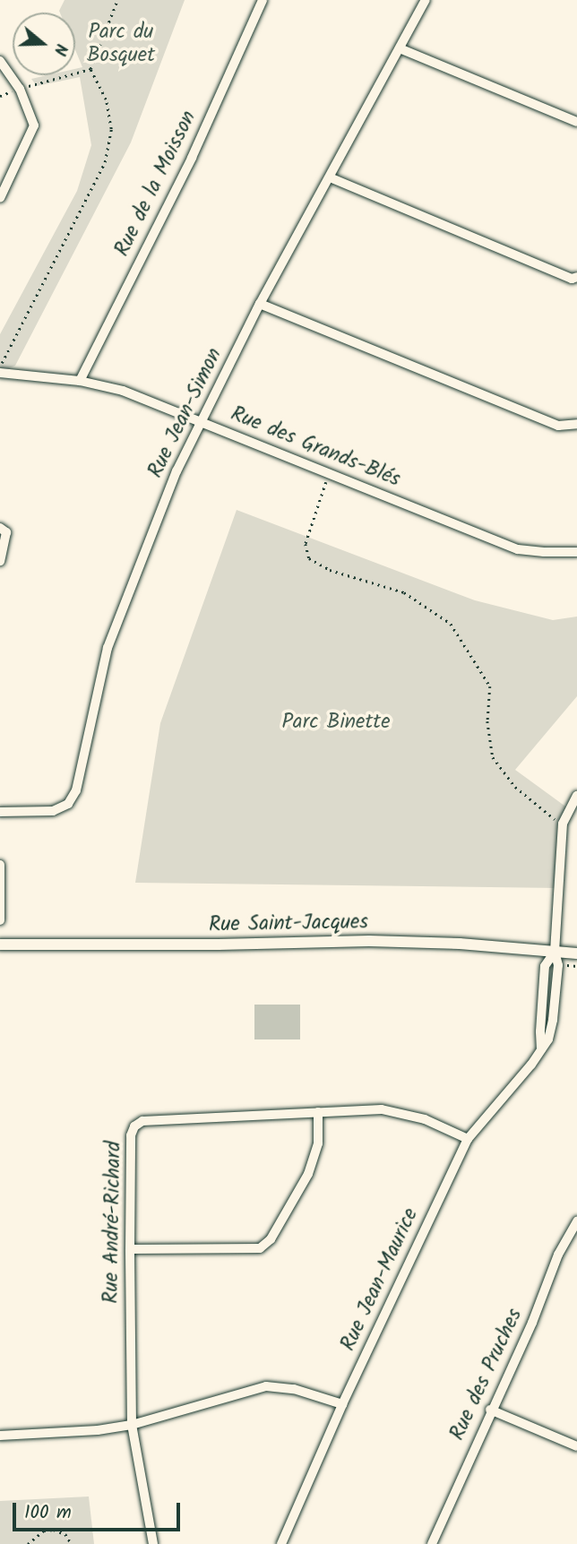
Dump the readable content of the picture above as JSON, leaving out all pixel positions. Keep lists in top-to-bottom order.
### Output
{
  "streets": {
    "street": [
      "Rue de la Moisson",
      "Rue Jean-Simon",
      "Rue des Grands-Blés",
      "Rue Saint-Jacques",
      "Rue André-Richard",
      "Rue Jean-Maurice",
      "Rue des Pruches"
    ]
  },
  "crossings": [
    ["Rue de la Moisson", "Rue des Grands-Blés"],
    ["Rue Jean-Simon", "Rue des Grands-Blés"],
    ["Rue Saint-Jacques", "Rue Jean-Maurice"],
    ["Rue André-Richard", "Rue Jean-Maurice"]
  ],
  "parks": ["Parc du Bosquet", "Parc Binette"],
  "scale_bar": "100 m",
  "north": "right"
}
